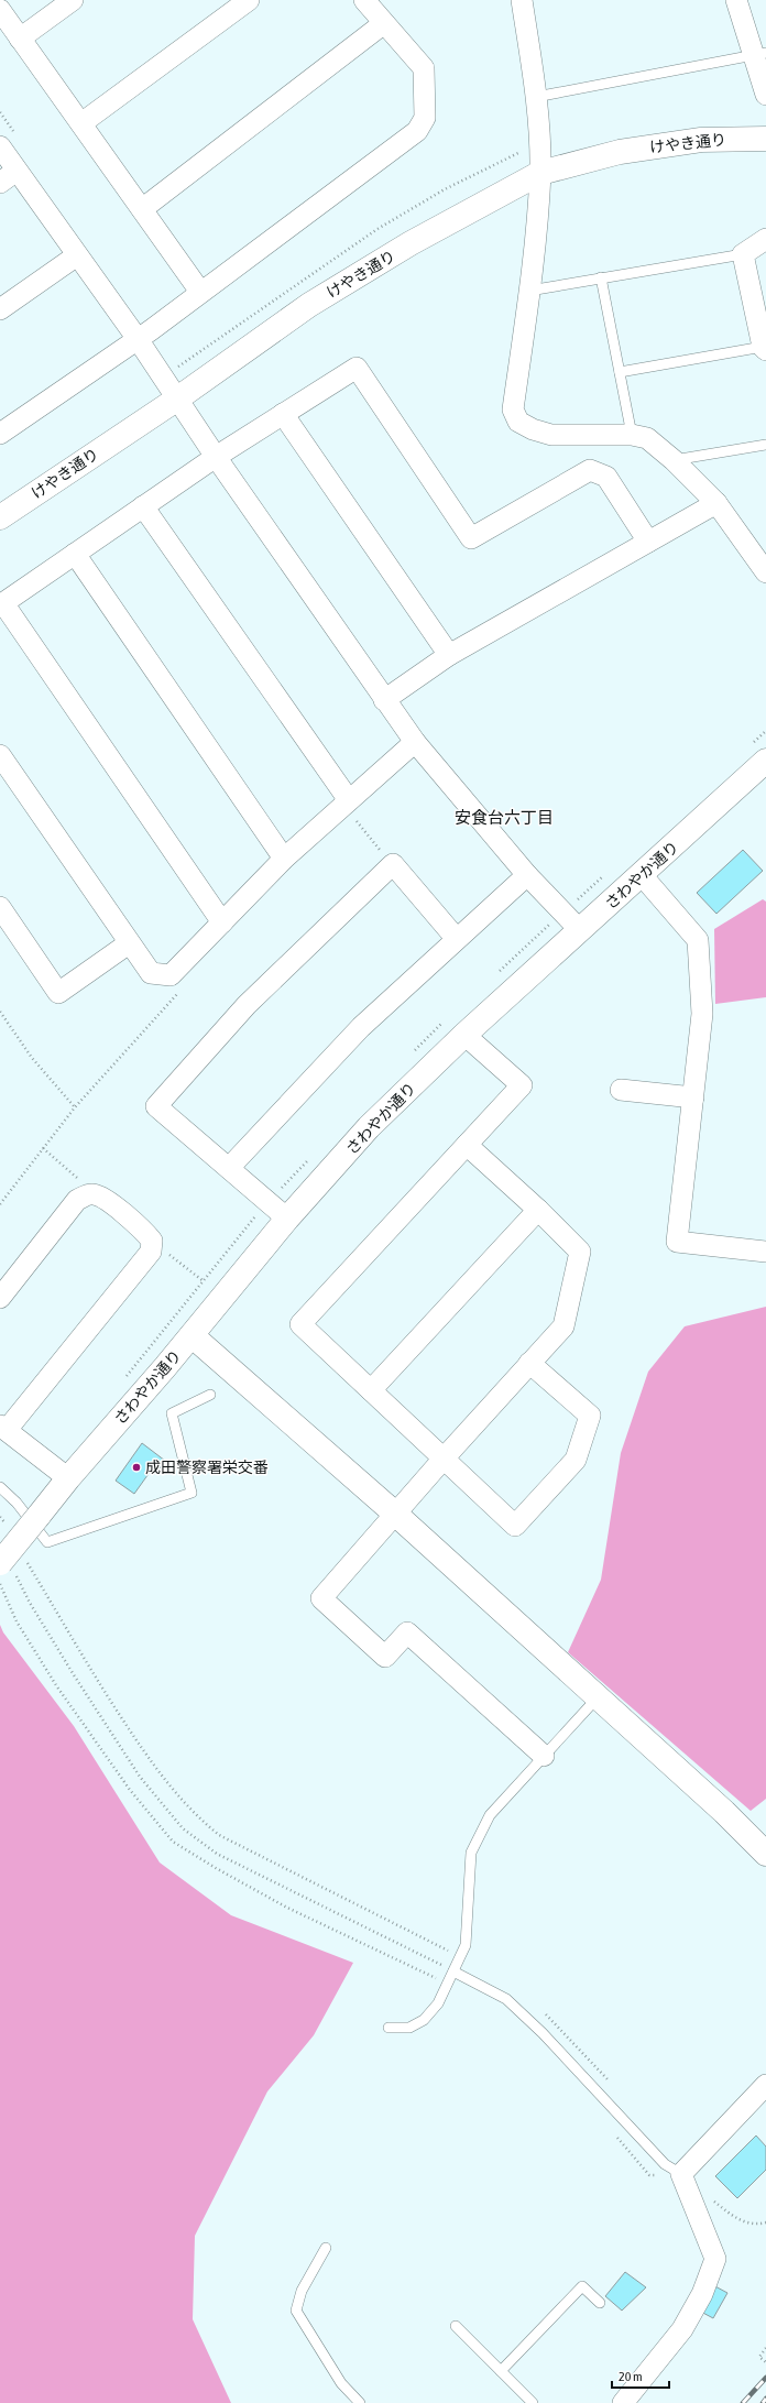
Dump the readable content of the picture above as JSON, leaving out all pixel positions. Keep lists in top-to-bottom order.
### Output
{
  "streets": {
    "street": ["けやき通り", "さわやか通り"]
  },
  "districts": ["安食台六丁目"],
  "places": ["成田警察署栄交番"],
  "scale_bar": "20 m"
}
